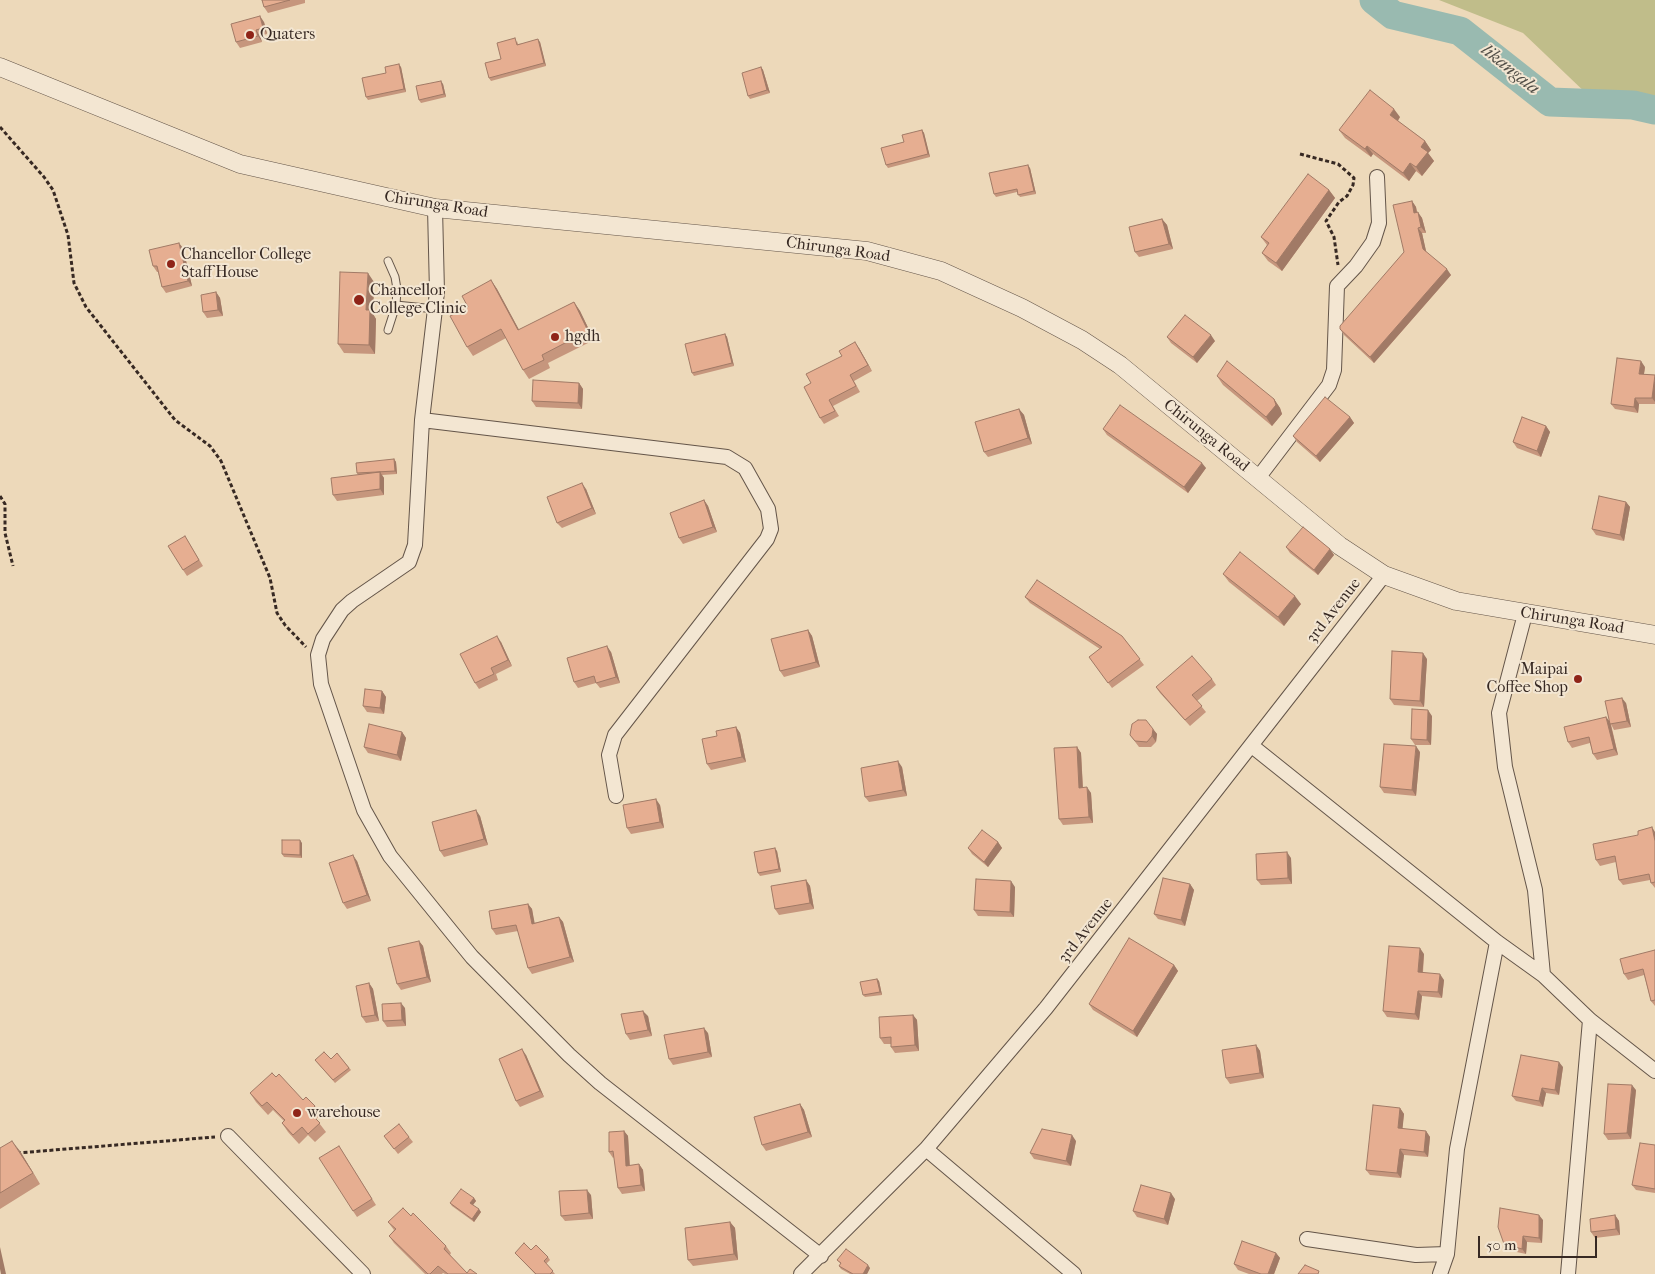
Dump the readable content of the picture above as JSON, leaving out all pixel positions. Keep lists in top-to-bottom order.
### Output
{
  "streets": {
    "street": ["Chirunga Road", "3rd Avenue"]
  },
  "crossings": [
    ["Chirunga Road", "3rd Avenue"]
  ],
  "water": ["likangala"],
  "places": [
    "Quaters",
    "Chancellor College Staff House",
    "Chancellor College Clinic",
    "hgdh",
    "Maipai Coffee Shop",
    "warehouse"
  ],
  "scale_bar": "50 m"
}
